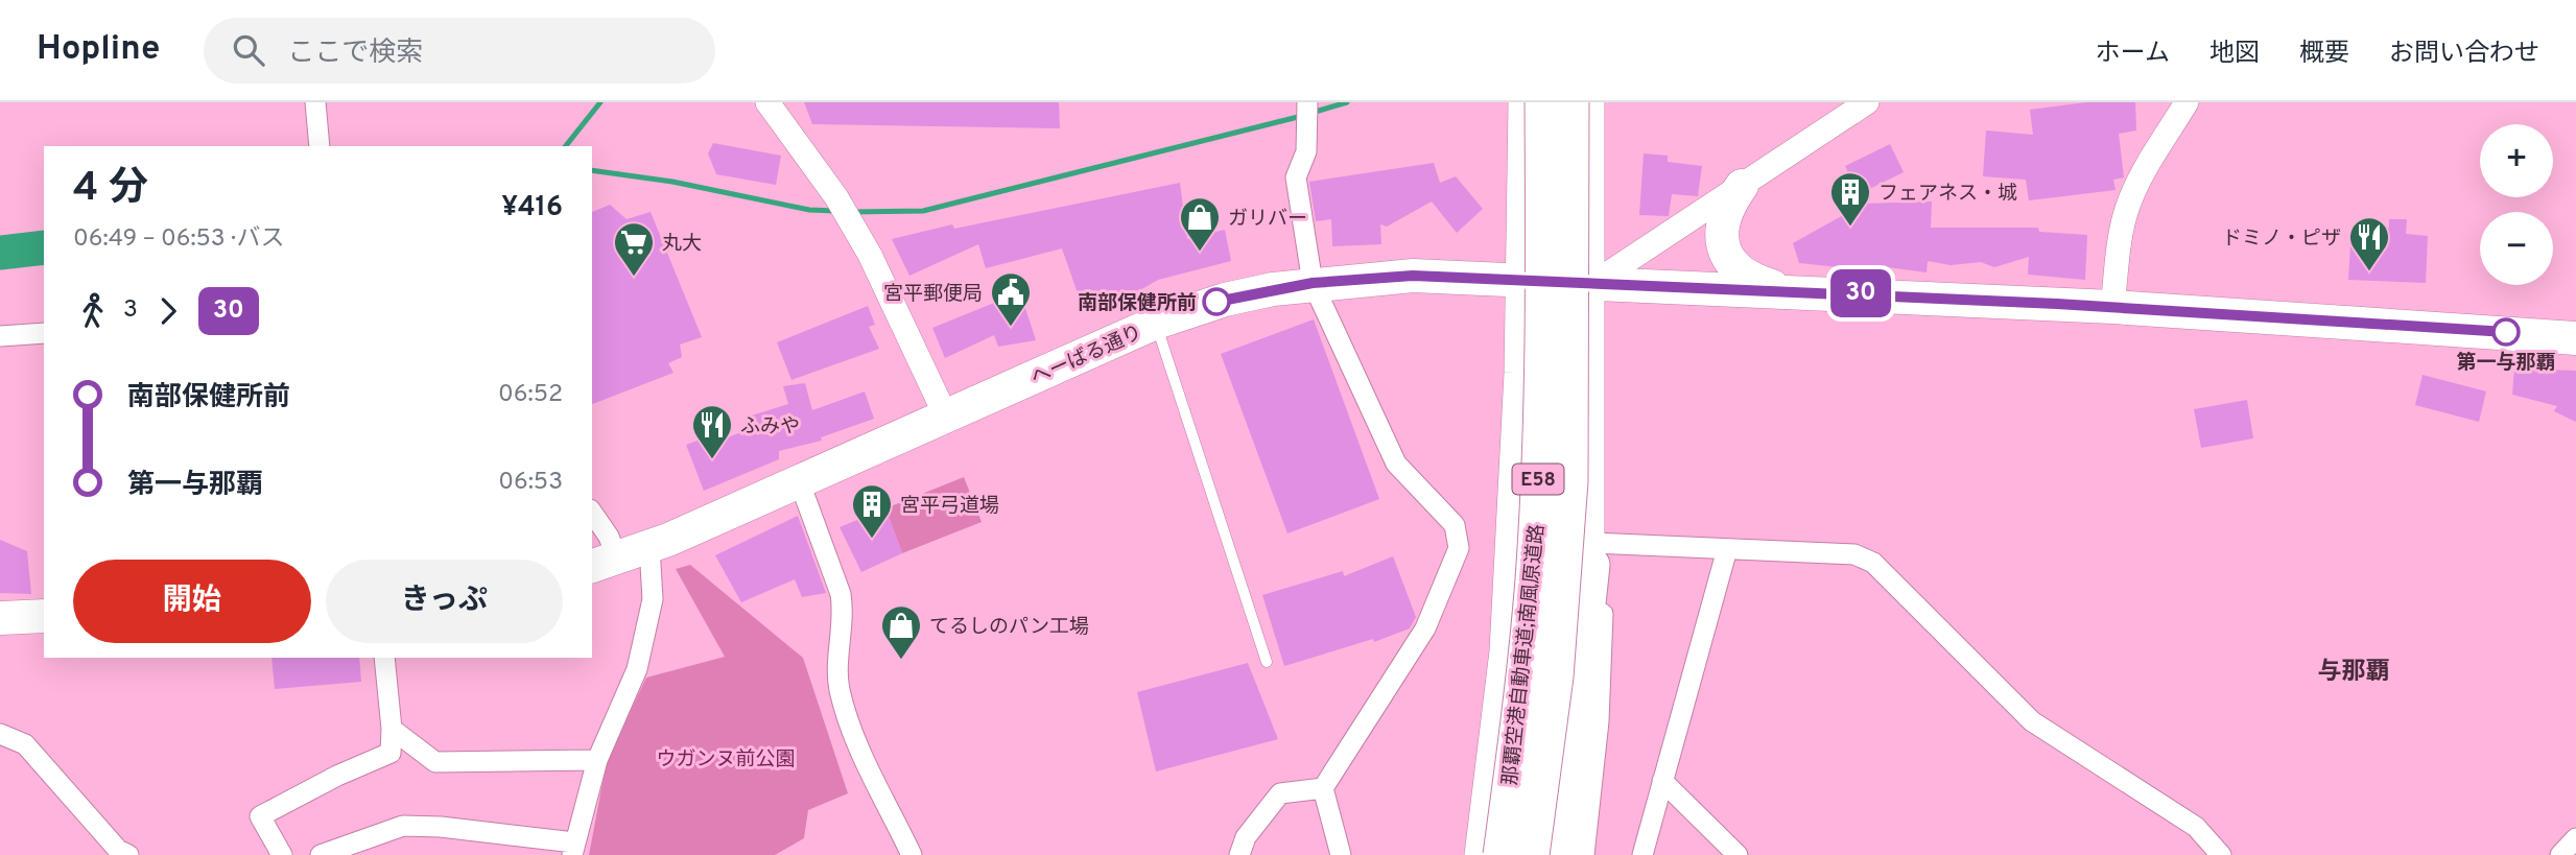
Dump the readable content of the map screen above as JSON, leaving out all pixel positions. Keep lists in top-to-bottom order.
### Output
{
  "streets": {
    "highway": ["へーばる通り", "E58", "那覇空港自動車道;南風原道路"]
  },
  "districts": ["与那覇"],
  "parks": ["ウガンヌ前公園"],
  "places": {
    "building": ["フェアネス・城", "宮平弓道場"],
    "shop": ["ガリバー", "てるしのパン工場"],
    "restaurant": ["ドミノ・ピザ", "ふみや"],
    "supermarket": ["丸大"],
    "other": ["南部保健所前", "第一与那覇"],
    "public building": ["宮平郵便局"]
  },
  "lines": ["bus line 30"],
  "page": {
    "header": "Hopline",
    "search": "ここで検索",
    "nav": [
      "ホーム",
      "地図",
      "概要",
      "お問い合わせ"
    ],
    "on_map": "30",
    "map_buttons": ["+", "−"],
    "heading": ["4 分", "06:49 – 06:53 · バス", "¥416"],
    "legs": ["3", "30"],
    "list": [
      {
        "name": "南部保健所前",
        "value": "06:52"
      },
      {
        "name": "第一与那覇",
        "value": "06:53"
      }
    ],
    "buttons": ["開始", "きっぷ"]
  }
}
